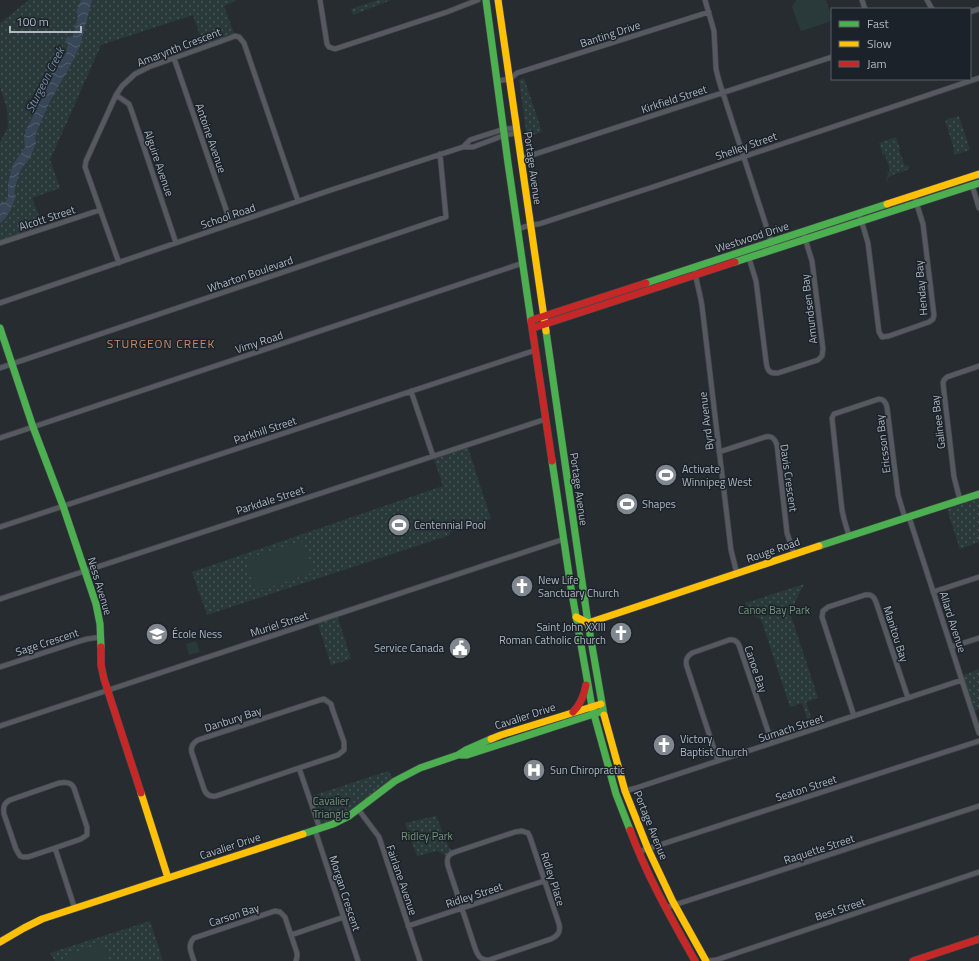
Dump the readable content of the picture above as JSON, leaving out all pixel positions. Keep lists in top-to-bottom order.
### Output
{
  "streets": {
    "main road": [
      "Portage Avenue",
      "Westwood Drive",
      "Rouge Road",
      "Ness Avenue",
      "Cavalier Drive"
    ],
    "street": [
      "Banting Drive",
      "Amarynth Crescent",
      "Kirkfield Street",
      "Antoine Avenue",
      "Shelley Street",
      "Alguire Avenue",
      "School Road",
      "Alcott Street",
      "Wharton Boulevard",
      "Henday Bay",
      "Amundsen Bay",
      "Vimy Road",
      "Byrd Avenue",
      "Galinee Bay",
      "Parkhill Street",
      "Ericsson Bay",
      "Davis Crescent",
      "Parkdale Street",
      "Allard Avenue",
      "Muriel Street",
      "Manitou Bay",
      "Sage Crescent",
      "Canoe Bay",
      "Danbury Bay",
      "Sumach Street",
      "Seaton Street",
      "Raquette Street",
      "Ridley Place",
      "Fairlane Avenue",
      "Morgan Crescent",
      "Ridley Street",
      "Best Street",
      "Carson Bay"
    ]
  },
  "crossings": [
    ["Banting Drive", "Portage Avenue"],
    ["Amarynth Crescent", "Antoine Avenue"],
    ["Amarynth Crescent", "Alguire Avenue"],
    ["Amarynth Crescent", "School Road"],
    ["Amarynth Crescent", "Alcott Street"],
    ["Kirkfield Street", "Portage Avenue"],
    ["Antoine Avenue", "School Road"],
    ["Shelley Street", "Portage Avenue"],
    ["Alguire Avenue", "School Road"],
    ["Portage Avenue", "School Road"],
    ["Portage Avenue", "Westwood Drive"],
    ["Portage Avenue", "Vimy Road"],
    ["Portage Avenue", "Parkhill Street"],
    ["Portage Avenue", "Parkdale Street"],
    ["Portage Avenue", "Rouge Road"],
    ["Portage Avenue", "Muriel Street"],
    ["Portage Avenue", "Cavalier Drive"],
    ["Portage Avenue", "Sumach Street"],
    ["Portage Avenue", "Seaton Street"],
    ["Portage Avenue", "Raquette Street"],
    ["Portage Avenue", "Best Street"],
    ["School Road", "Wharton Boulevard"],
    ["Westwood Drive", "Henday Bay"],
    ["Westwood Drive", "Amundsen Bay"],
    ["Westwood Drive", "Byrd Avenue"],
    ["Wharton Boulevard", "Ness Avenue"],
    ["Vimy Road", "Ness Avenue"],
    ["Byrd Avenue", "Davis Crescent"],
    ["Byrd Avenue", "Rouge Road"],
    ["Galinee Bay", "Rouge Road"],
    ["Parkhill Street", "Ness Avenue"],
    ["Ericsson Bay", "Rouge Road"],
    ["Ericsson Bay", "Allard Avenue"],
    ["Davis Crescent", "Rouge Road"],
    ["Parkdale Street", "Ness Avenue"],
    ["Rouge Road", "Allard Avenue"],
    ["Ness Avenue", "Muriel Street"],
    ["Ness Avenue", "Sage Crescent"],
    ["Ness Avenue", "Cavalier Drive"],
    ["Allard Avenue", "Sumach Street"],
    ["Manitou Bay", "Sumach Street"],
    ["Canoe Bay", "Sumach Street"],
    ["Cavalier Drive", "Fairlane Avenue"],
    ["Cavalier Drive", "Morgan Crescent"],
    ["Ridley Place", "Ridley Street"],
    ["Fairlane Avenue", "Ridley Street"]
  ],
  "districts": ["STURGEON CREEK"],
  "water": ["Sturgeon Creek"],
  "parks": ["Canoe Bay Park", "Cavalier Triangle", "Ridley Park"],
  "places": {
    "sports": ["Activate Winnipeg West", "Shapes", "Centennial Pool"],
    "church": ["New Life Sanctuary Church", "Saint John XXIII Roman Catholic Church", "Victory Baptist Church"],
    "school or university": ["École Ness"],
    "public building": ["Service Canada"],
    "hospital": ["Sun Chiropractic"]
  },
  "legend": ["Fast", "Slow", "Jam"],
  "scale_bar": "100 m"
}
